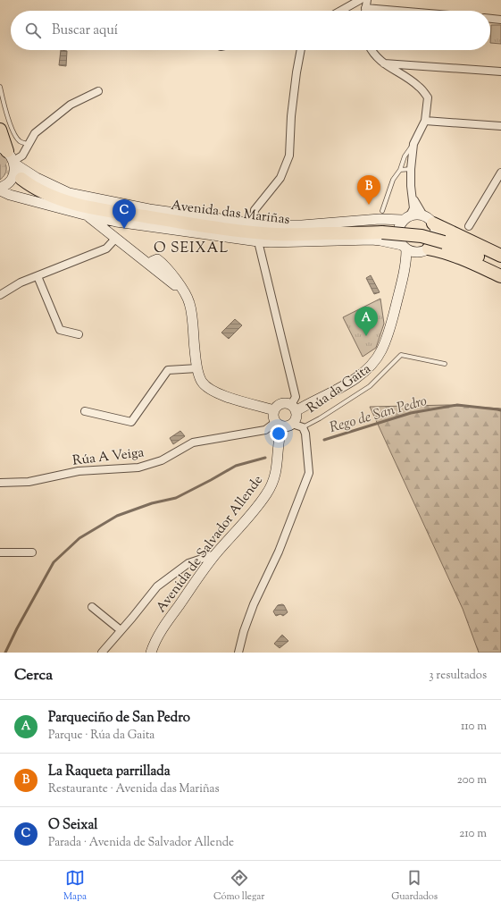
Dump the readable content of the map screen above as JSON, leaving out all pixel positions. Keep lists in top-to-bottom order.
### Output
{
  "streets": {
    "highway": ["Avenida das Mariñas"],
    "street": ["Rúa da Gaita", "Rúa A Veiga", "Avenida de Salvador Allende"]
  },
  "crossings": [
    ["Rúa da Gaita", "Rúa A Veiga"],
    ["Rúa da Gaita", "Avenida de Salvador Allende"],
    ["Rúa A Veiga", "Avenida de Salvador Allende"]
  ],
  "districts": ["O SEIXAL"],
  "water": ["Rego de San Pedro"],
  "page": {
    "search": "Buscar aquí",
    "pins": ["B", "C", "A"],
    "heading": ["Cerca", "3 resultados"],
    "list": [
      {
        "mark": "A",
        "name": "Parqueciño de San Pedro",
        "note": "Parque · Rúa da Gaita",
        "value": "110 m"
      },
      {
        "mark": "B",
        "name": "La Raqueta parrillada",
        "note": "Restaurante · Avenida das Mariñas",
        "value": "200 m"
      },
      {
        "mark": "C",
        "name": "O Seixal",
        "note": "Parada · Avenida de Salvador Allende",
        "value": "210 m"
      }
    ],
    "nav": ["Mapa", "Cómo llegar", "Guardados"]
  }
}
